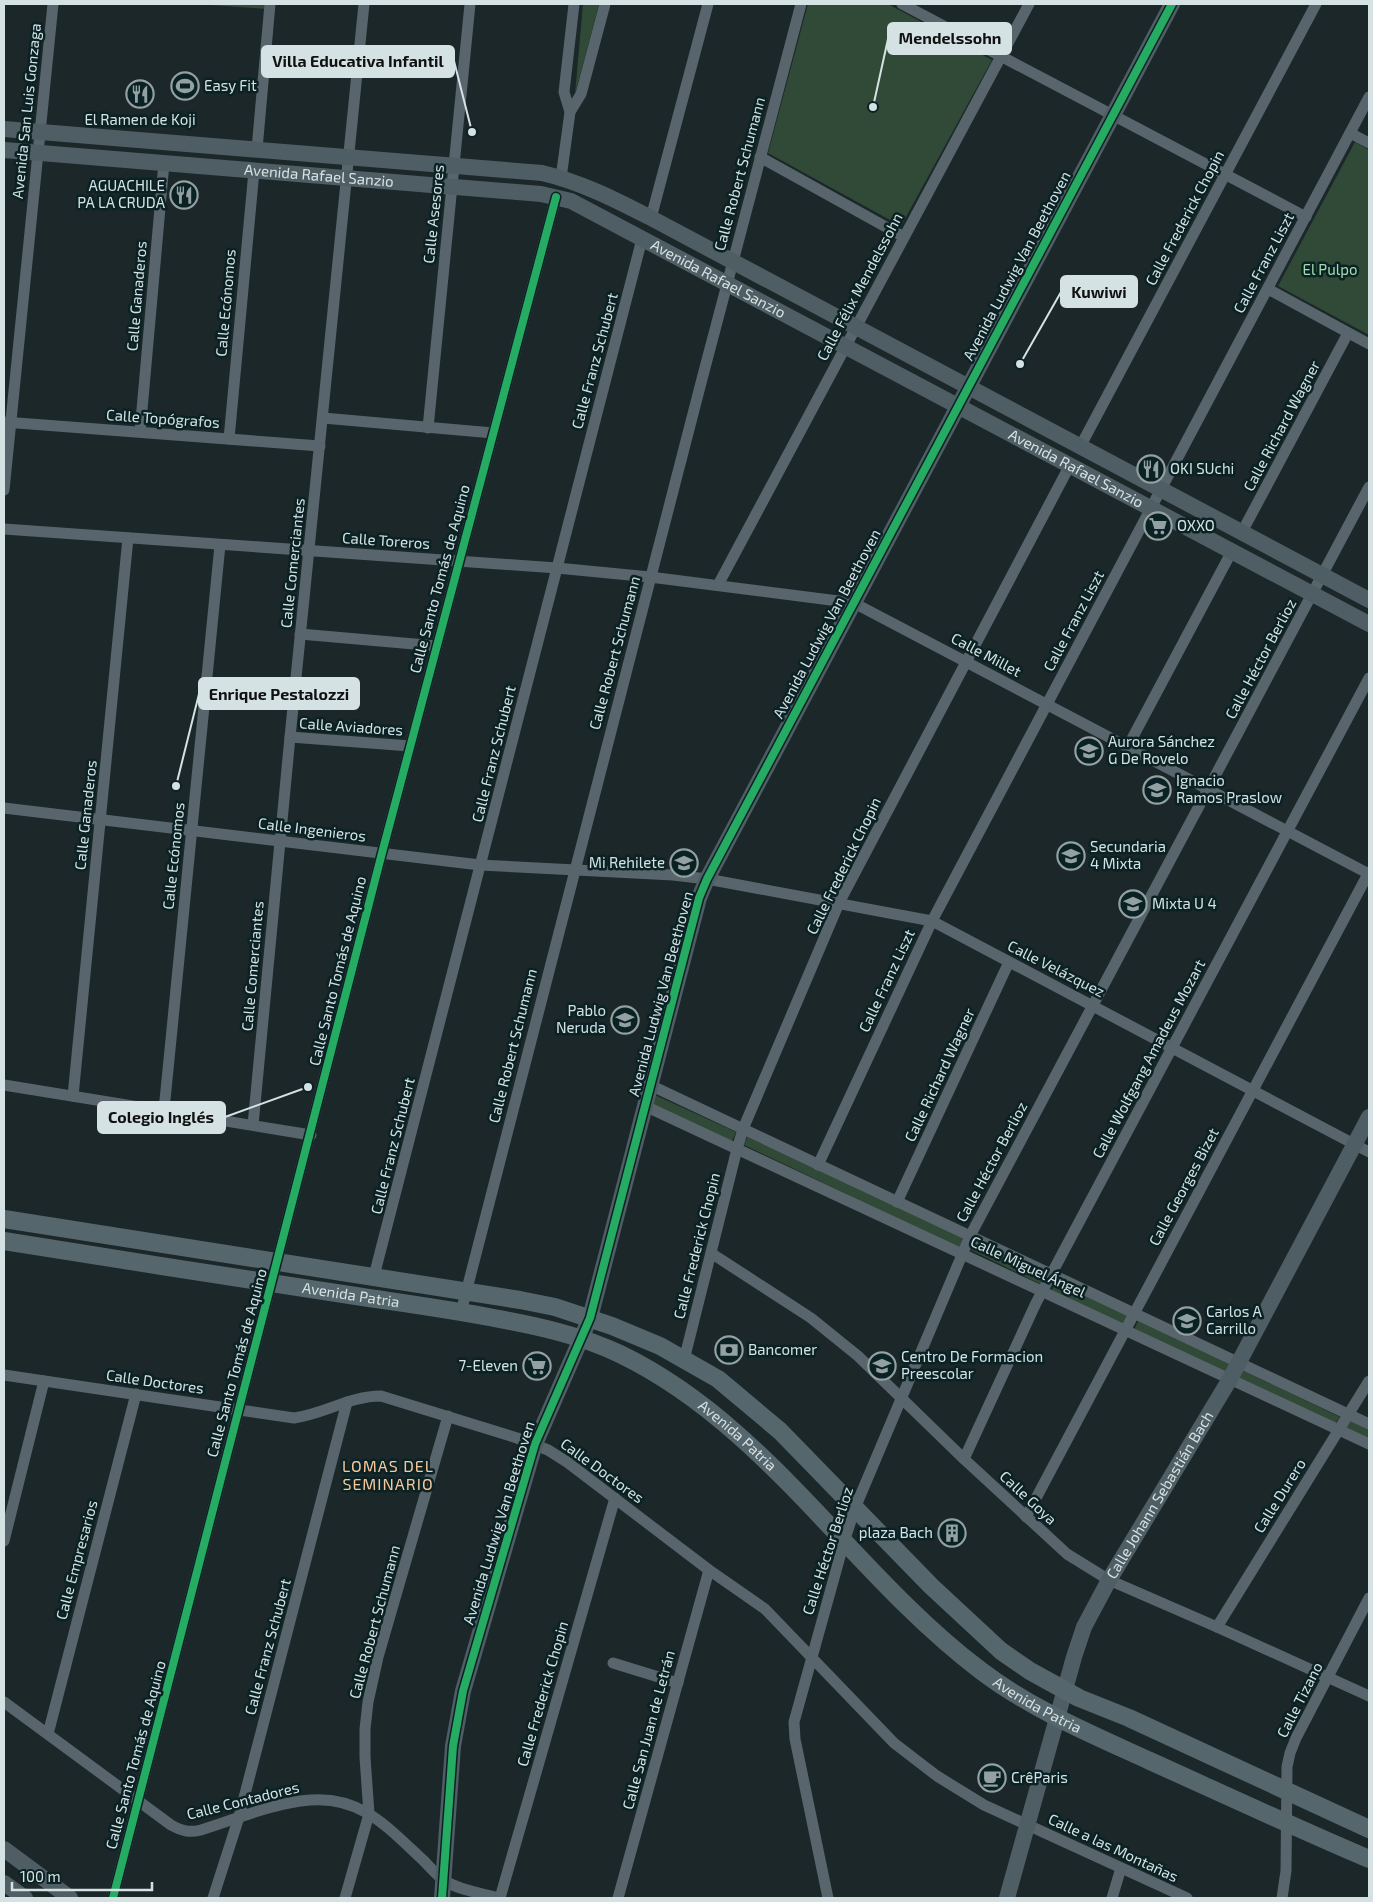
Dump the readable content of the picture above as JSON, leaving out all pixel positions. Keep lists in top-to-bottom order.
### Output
{
  "streets": {
    "main road": [
      "Avenida Rafael Sanzio",
      "Avenida Ludwig Van Beethoven",
      "Avenida Patria",
      "Calle Johann Sebastián Bach"
    ],
    "street": [
      "Avenida San Luis Gonzaga",
      "Calle Robert Schumann",
      "Calle Asesores",
      "Calle Frederick Chopin",
      "Calle Franz Liszt",
      "Calle Félix Mendelssohn",
      "Calle Ganaderos",
      "Calle Ecónomos",
      "Calle Franz Schubert",
      "Calle Topógrafos",
      "Calle Richard Wagner",
      "Calle Toreros",
      "Calle Comerciantes",
      "Calle Santo Tomás de Aquino",
      "Calle Millet",
      "Calle Héctor Berlioz",
      "Calle Aviadores",
      "Calle Ingenieros",
      "Calle Velázquez",
      "Calle Wolfgang Amadeus Mozart",
      "Calle Georges Bizet",
      "Calle Miguel Ángel",
      "Calle Doctores",
      "Calle Durero",
      "Calle Goya",
      "Calle Empresarios",
      "Calle Tizano",
      "Calle San Juan de Letrán",
      "Calle Contadores",
      "Calle a las Montañas"
    ]
  },
  "crossings": [
    ["Avenida San Luis Gonzaga", "Avenida Rafael Sanzio"],
    ["Avenida San Luis Gonzaga", "Calle Topógrafos"],
    ["Calle Robert Schumann", "Avenida Rafael Sanzio"],
    ["Calle Robert Schumann", "Calle Toreros"],
    ["Calle Robert Schumann", "Calle Ingenieros"],
    ["Calle Robert Schumann", "Avenida Patria"],
    ["Calle Robert Schumann", "Calle Doctores"],
    ["Calle Robert Schumann", "Calle Contadores"],
    ["Avenida Rafael Sanzio", "Calle Asesores"],
    ["Avenida Rafael Sanzio", "Calle Frederick Chopin"],
    ["Avenida Rafael Sanzio", "Calle Franz Liszt"],
    ["Avenida Rafael Sanzio", "Avenida Ludwig Van Beethoven"],
    ["Avenida Rafael Sanzio", "Calle Félix Mendelssohn"],
    ["Avenida Rafael Sanzio", "Calle Ganaderos"],
    ["Avenida Rafael Sanzio", "Calle Ecónomos"],
    ["Avenida Rafael Sanzio", "Calle Franz Schubert"],
    ["Avenida Rafael Sanzio", "Calle Richard Wagner"],
    ["Avenida Rafael Sanzio", "Calle Comerciantes"],
    ["Avenida Rafael Sanzio", "Calle Santo Tomás de Aquino"],
    ["Avenida Rafael Sanzio", "Calle Héctor Berlioz"],
    ["Calle Frederick Chopin", "Calle Millet"],
    ["Calle Frederick Chopin", "Calle Velázquez"],
    ["Calle Frederick Chopin", "Calle Miguel Ángel"],
    ["Calle Frederick Chopin", "Avenida Patria"],
    ["Calle Frederick Chopin", "Calle Doctores"],
    ["Calle Frederick Chopin", "Calle Goya"],
    ["Calle Franz Liszt", "Calle Millet"],
    ["Calle Franz Liszt", "Calle Velázquez"],
    ["Calle Franz Liszt", "Calle Miguel Ángel"],
    ["Avenida Ludwig Van Beethoven", "Calle Toreros"],
    ["Avenida Ludwig Van Beethoven", "Calle Millet"],
    ["Avenida Ludwig Van Beethoven", "Calle Ingenieros"],
    ["Avenida Ludwig Van Beethoven", "Calle Velázquez"],
    ["Avenida Ludwig Van Beethoven", "Calle Miguel Ángel"],
    ["Avenida Ludwig Van Beethoven", "Avenida Patria"],
    ["Avenida Ludwig Van Beethoven", "Calle Doctores"],
    ["Avenida Ludwig Van Beethoven", "Calle Contadores"],
    ["Calle Félix Mendelssohn", "Calle Toreros"],
    ["Calle Ganaderos", "Calle Topógrafos"],
    ["Calle Ganaderos", "Calle Toreros"],
    ["Calle Ganaderos", "Calle Ingenieros"],
    ["Calle Ecónomos", "Calle Topógrafos"],
    ["Calle Ecónomos", "Calle Toreros"],
    ["Calle Ecónomos", "Calle Ingenieros"],
    ["Calle Franz Schubert", "Calle Toreros"],
    ["Calle Franz Schubert", "Calle Ingenieros"],
    ["Calle Franz Schubert", "Avenida Patria"],
    ["Calle Franz Schubert", "Calle Doctores"],
    ["Calle Franz Schubert", "Calle Contadores"],
    ["Calle Topógrafos", "Calle Comerciantes"],
    ["Calle Richard Wagner", "Calle Velázquez"],
    ["Calle Richard Wagner", "Calle Miguel Ángel"],
    ["Calle Toreros", "Calle Comerciantes"],
    ["Calle Toreros", "Calle Santo Tomás de Aquino"],
    ["Calle Toreros", "Calle Millet"],
    ["Calle Comerciantes", "Calle Aviadores"],
    ["Calle Comerciantes", "Calle Ingenieros"],
    ["Calle Santo Tomás de Aquino", "Calle Aviadores"],
    ["Calle Santo Tomás de Aquino", "Calle Ingenieros"],
    ["Calle Santo Tomás de Aquino", "Avenida Patria"],
    ["Calle Santo Tomás de Aquino", "Calle Doctores"],
    ["Calle Santo Tomás de Aquino", "Calle Contadores"],
    ["Calle Millet", "Calle Héctor Berlioz"],
    ["Calle Millet", "Calle Wolfgang Amadeus Mozart"],
    ["Calle Millet", "Calle Georges Bizet"],
    ["Calle Héctor Berlioz", "Calle Velázquez"],
    ["Calle Héctor Berlioz", "Calle Miguel Ángel"],
    ["Calle Héctor Berlioz", "Avenida Patria"],
    ["Calle Héctor Berlioz", "Calle Doctores"],
    ["Calle Héctor Berlioz", "Calle Goya"],
    ["Calle Ingenieros", "Calle Velázquez"],
    ["Calle Velázquez", "Calle Wolfgang Amadeus Mozart"],
    ["Calle Velázquez", "Calle Georges Bizet"],
    ["Calle Velázquez", "Calle Johann Sebastián Bach"],
    ["Calle Wolfgang Amadeus Mozart", "Calle Miguel Ángel"],
    ["Calle Wolfgang Amadeus Mozart", "Calle Goya"],
    ["Calle Georges Bizet", "Calle Miguel Ángel"],
    ["Calle Georges Bizet", "Calle Goya"],
    ["Calle Miguel Ángel", "Calle Johann Sebastián Bach"],
    ["Calle Miguel Ángel", "Calle Durero"],
    ["Avenida Patria", "Calle Johann Sebastián Bach"],
    ["Avenida Patria", "Calle Tizano"],
    ["Calle Doctores", "Calle Johann Sebastián Bach"],
    ["Calle Doctores", "Calle Empresarios"],
    ["Calle Doctores", "Calle San Juan de Letrán"],
    ["Calle Doctores", "Calle a las Montañas"],
    ["Calle Johann Sebastián Bach", "Calle Goya"],
    ["Calle Johann Sebastián Bach", "Calle a las Montañas"],
    ["Calle Durero", "Calle Goya"],
    ["Calle Goya", "Calle Tizano"],
    ["Calle Empresarios", "Calle Contadores"]
  ],
  "districts": ["LOMAS DEL SEMINARIO"],
  "parks": ["El Pulpo"],
  "places": {
    "sports": ["Easy Fit"],
    "restaurant": ["El Ramen de Koji", "AGUACHILE PA LA CRUDA", "OKI SUchi"],
    "other": [
      "Mendelssohn",
      "Villa Educativa Infantil",
      "Kuwiwi",
      "Enrique Pestalozzi",
      "Colegio Inglés"
    ],
    "supermarket": ["OXXO", "7-Eleven"],
    "school or university": [
      "Aurora Sánchez G De Rovelo",
      "Ignacio Ramos Praslow",
      "Secundaria 4 Mixta",
      "Mi Rehilete",
      "Mixta U 4",
      "Pablo Neruda",
      "Carlos A Carrillo",
      "Centro De Formacion Preescolar"
    ],
    "bank": ["Bancomer"],
    "building": ["plaza Bach"],
    "cafe": ["CrêParis"]
  },
  "scale_bar": "100 m"
}
